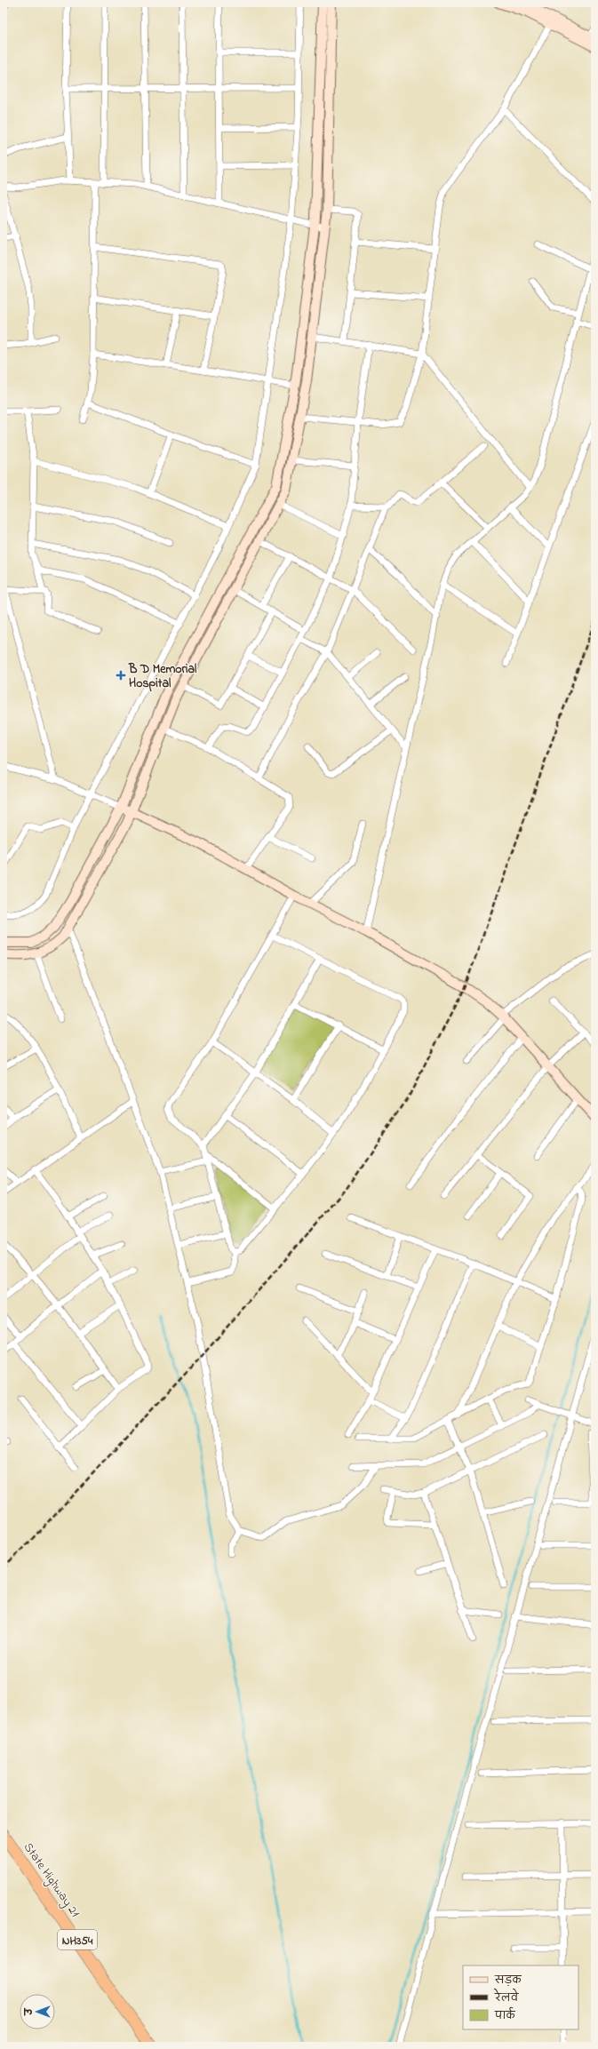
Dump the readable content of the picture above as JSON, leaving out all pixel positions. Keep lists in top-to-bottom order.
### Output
{
  "streets": {
    "highway": ["State Highway 21", "NH354"]
  },
  "places": {
    "health": ["B D Memorial Hospital"]
  },
  "legend": ["सड़क", "रेलवे", "पार्क"],
  "north": "left"
}
